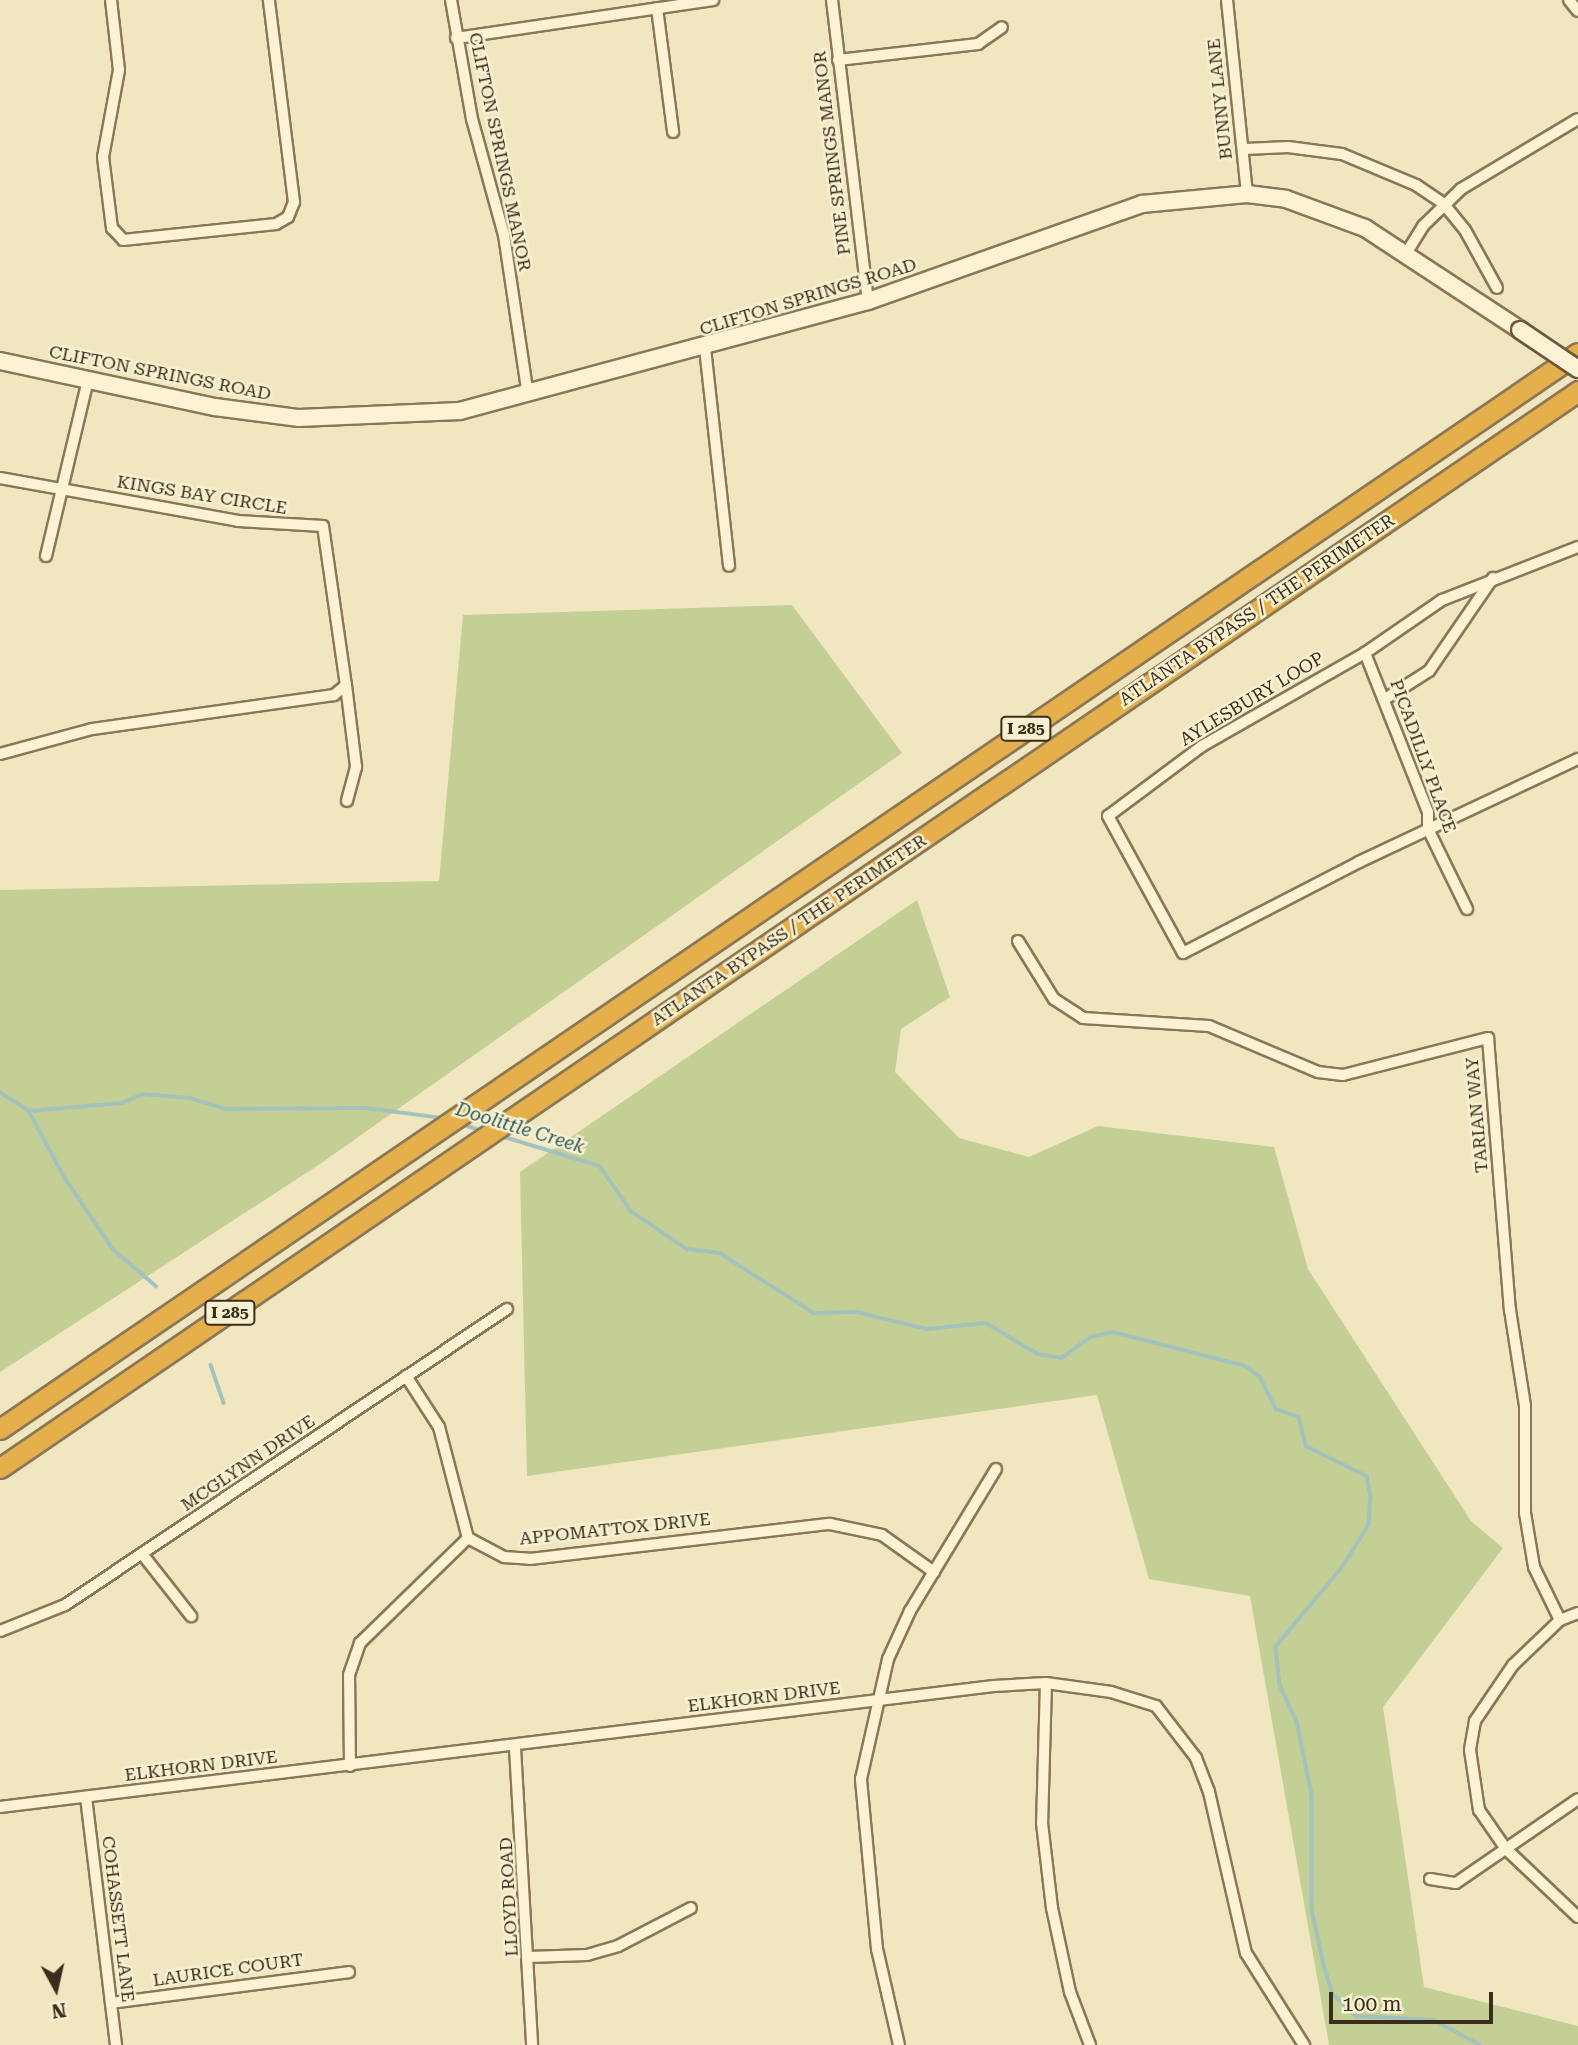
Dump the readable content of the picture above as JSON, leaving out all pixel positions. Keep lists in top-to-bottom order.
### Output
{
  "streets": {
    "highway": ["ATLANTA BYPASS / THE PERIMETER", "I 285"],
    "street": [
      "BUNNY LANE",
      "CLIFTON SPRINGS MANOR",
      "PINE SPRINGS MANOR",
      "CLIFTON SPRINGS ROAD",
      "KINGS BAY CIRCLE",
      "AYLESBURY LOOP",
      "PICADILLY PLACE",
      "TARIAN WAY",
      "MCGLYNN DRIVE",
      "APPOMATTOX DRIVE",
      "ELKHORN DRIVE",
      "LLOYD ROAD",
      "COHASSETT LANE",
      "LAURICE COURT"
    ]
  },
  "crossings": [
    ["BUNNY LANE", "CLIFTON SPRINGS ROAD"],
    ["CLIFTON SPRINGS MANOR", "CLIFTON SPRINGS ROAD"],
    ["PINE SPRINGS MANOR", "CLIFTON SPRINGS ROAD"],
    ["AYLESBURY LOOP", "PICADILLY PLACE"],
    ["ELKHORN DRIVE", "LLOYD ROAD"],
    ["ELKHORN DRIVE", "COHASSETT LANE"],
    ["COHASSETT LANE", "LAURICE COURT"]
  ],
  "water": ["Doolittle Creek"],
  "scale_bar": "100 m",
  "north": "bottom"
}
